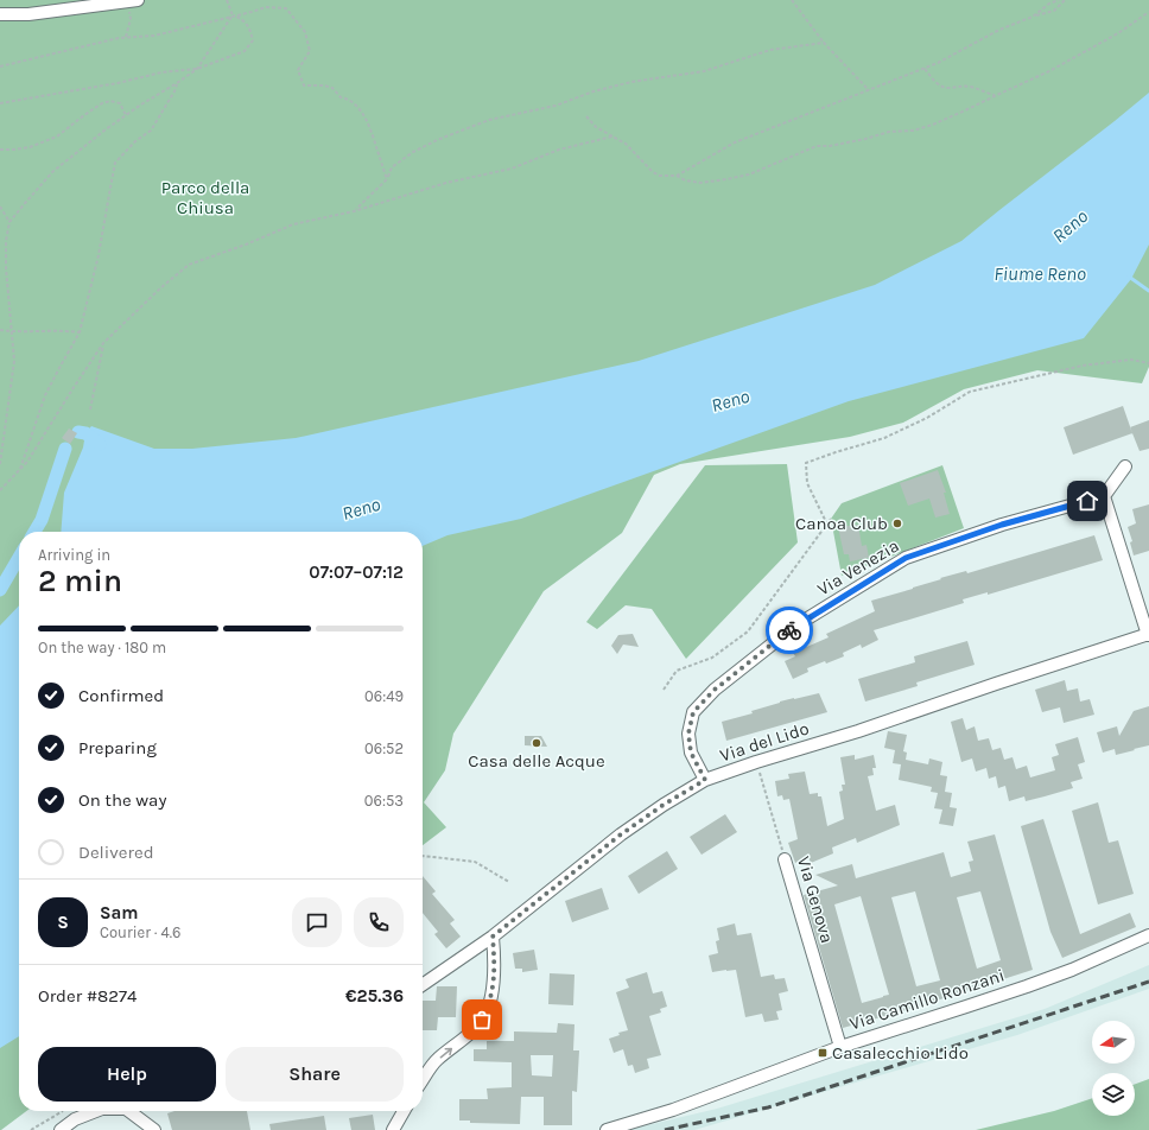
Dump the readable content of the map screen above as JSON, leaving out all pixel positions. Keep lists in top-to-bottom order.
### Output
{
  "streets": {
    "street": [
      "Via Venezia",
      "Via del Lido",
      "Via Genova",
      "Via Camillo Ronzani"
    ]
  },
  "crossings": [
    ["Via Venezia", "Via del Lido"],
    ["Via del Lido", "Via Genova"],
    ["Via Genova", "Via Camillo Ronzani"]
  ],
  "water": ["Reno", "Fiume Reno"],
  "parks": ["Parco della Chiusa"],
  "places": {
    "other": ["Canoa Club", "Casa delle Acque"],
    "transit": ["Casalecchio Lido"]
  },
  "north": "left",
  "page": {
    "heading": ["2 min", "Arriving in", "07:07–07:12"],
    "panel": [
      "Sam",
      "Courier · 4.6",
      "Order #8274",
      "€25.36"
    ],
    "bar": "On the way · 180 m",
    "list": [
      ["Confirmed", "06:49"],
      ["Preparing", "06:52"],
      ["On the way", "06:53"],
      "Delivered"
    ],
    "round": "S",
    "buttons": ["Help", "Share"]
  }
}
